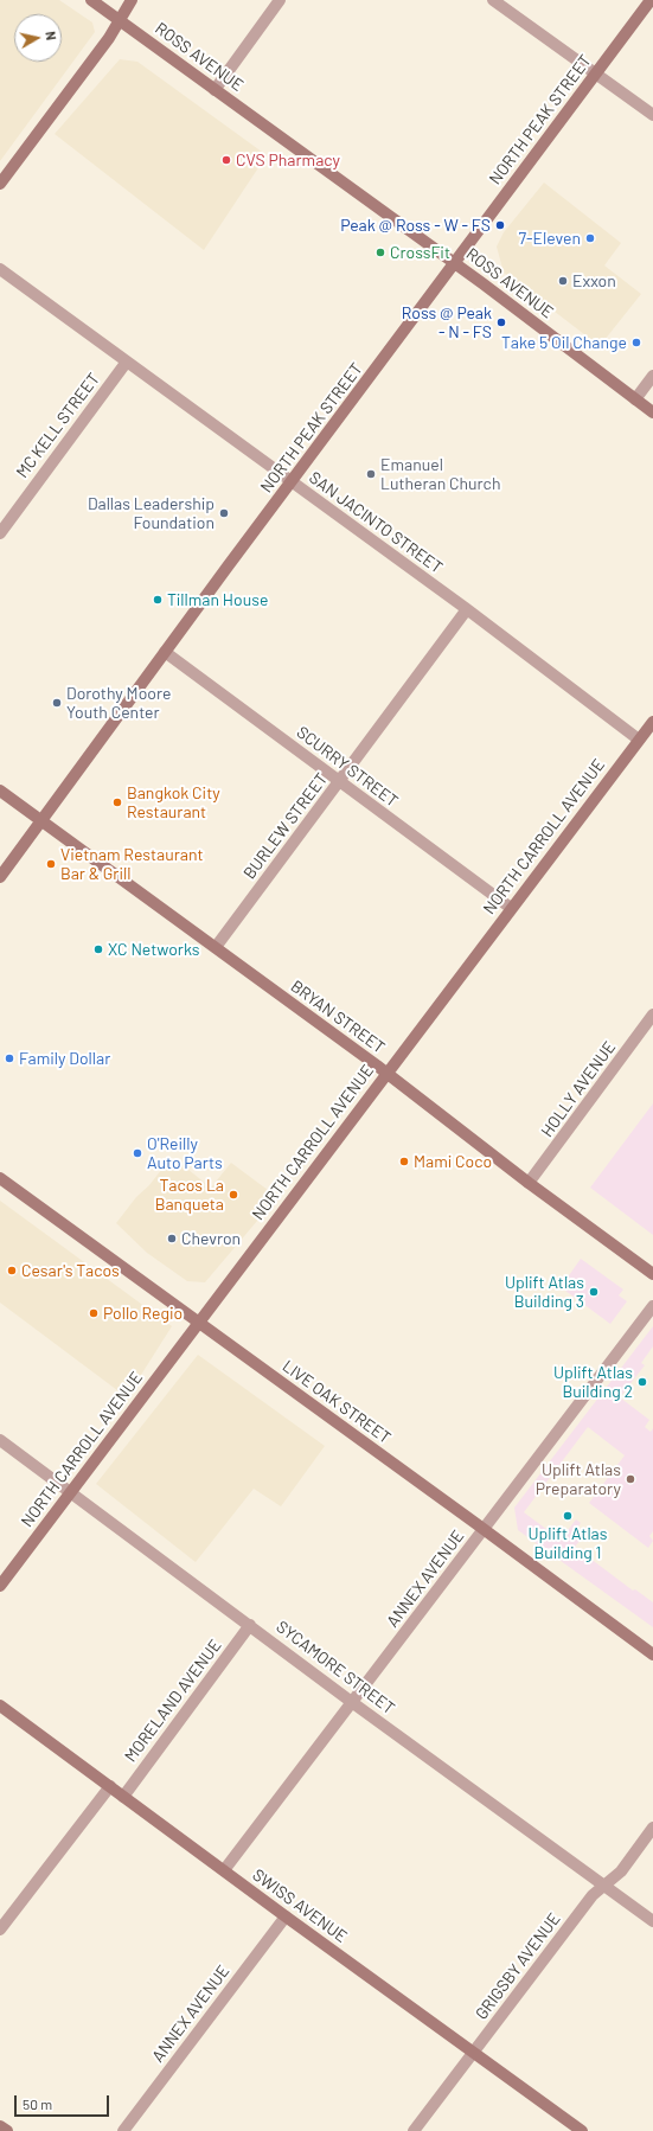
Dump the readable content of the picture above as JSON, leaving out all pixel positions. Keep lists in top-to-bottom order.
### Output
{
  "streets": {
    "street": [
      "ROSS AVENUE",
      "NORTH PEAK STREET",
      "MC KELL STREET",
      "SAN JACINTO STREET",
      "SCURRY STREET",
      "BURLEW STREET",
      "NORTH CARROLL AVENUE",
      "BRYAN STREET",
      "HOLLY AVENUE",
      "LIVE OAK STREET",
      "ANNEX AVENUE",
      "SYCAMORE STREET",
      "MORELAND AVENUE",
      "SWISS AVENUE",
      "GRIGSBY AVENUE"
    ]
  },
  "crossings": [
    ["ROSS AVENUE", "NORTH PEAK STREET"],
    ["NORTH PEAK STREET", "SAN JACINTO STREET"],
    ["NORTH PEAK STREET", "SCURRY STREET"],
    ["NORTH PEAK STREET", "BRYAN STREET"],
    ["MC KELL STREET", "SAN JACINTO STREET"],
    ["SAN JACINTO STREET", "BURLEW STREET"],
    ["SAN JACINTO STREET", "NORTH CARROLL AVENUE"],
    ["SCURRY STREET", "BURLEW STREET"],
    ["SCURRY STREET", "NORTH CARROLL AVENUE"],
    ["BURLEW STREET", "BRYAN STREET"],
    ["NORTH CARROLL AVENUE", "BRYAN STREET"],
    ["NORTH CARROLL AVENUE", "LIVE OAK STREET"],
    ["NORTH CARROLL AVENUE", "SYCAMORE STREET"],
    ["BRYAN STREET", "HOLLY AVENUE"],
    ["LIVE OAK STREET", "ANNEX AVENUE"],
    ["ANNEX AVENUE", "SYCAMORE STREET"],
    ["ANNEX AVENUE", "SWISS AVENUE"],
    ["SYCAMORE STREET", "MORELAND AVENUE"],
    ["SYCAMORE STREET", "GRIGSBY AVENUE"],
    ["MORELAND AVENUE", "SWISS AVENUE"],
    ["SWISS AVENUE", "GRIGSBY AVENUE"]
  ],
  "places": [
    "CVS Pharmacy",
    "Peak @ Ross - W - FS",
    "7-Eleven",
    "CrossFit",
    "Exxon",
    "Ross @ Peak - N - FS",
    "Take 5 Oil Change",
    "Emanuel Lutheran Church",
    "Dallas Leadership Foundation",
    "Tillman House",
    "Dorothy Moore Youth Center",
    "Bangkok City Restaurant",
    "Vietnam Restaurant Bar & Grill",
    "XC Networks",
    "Family Dollar",
    "O'Reilly Auto Parts",
    "Mami Coco",
    "Tacos La Banqueta",
    "Chevron",
    "Cesar's Tacos",
    "Uplift Atlas Building 3",
    "Pollo Regio",
    "Uplift Atlas Building 2",
    "Uplift Atlas Preparatory",
    "Uplift Atlas Building 1"
  ],
  "scale_bar": "50 m",
  "north": "right"
}
